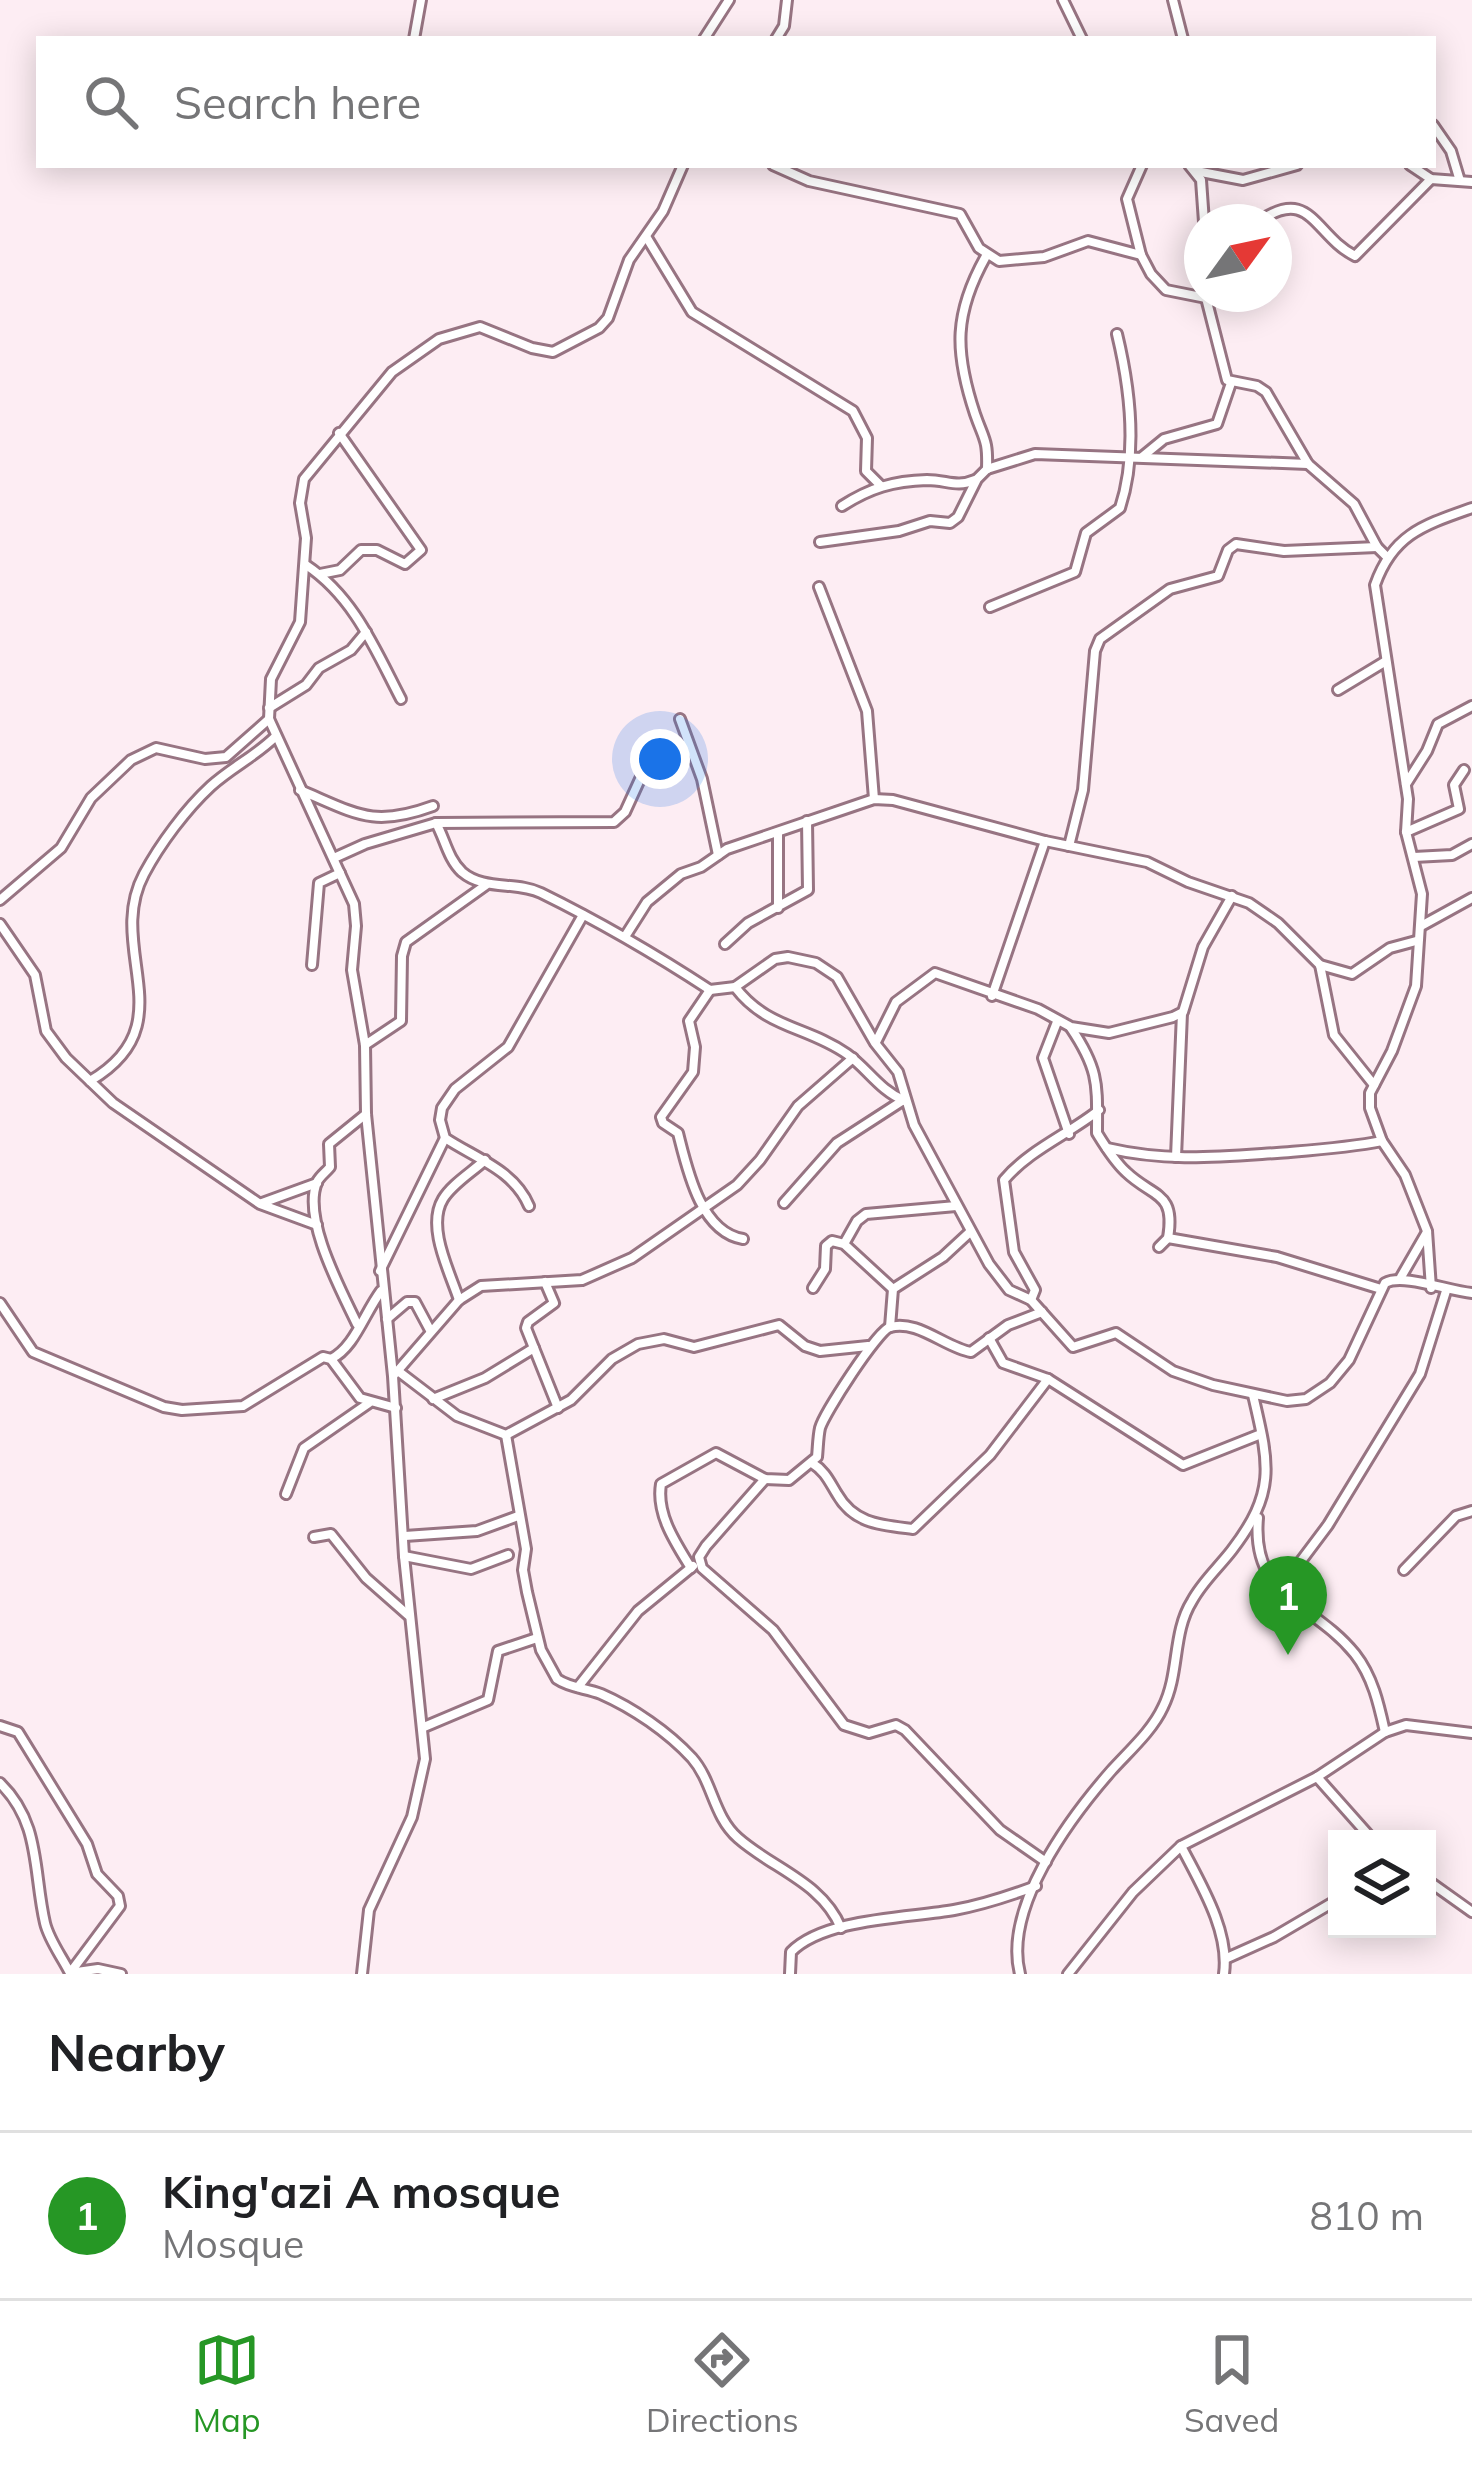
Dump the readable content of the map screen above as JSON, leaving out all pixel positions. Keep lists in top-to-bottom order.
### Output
{
  "north": "top right",
  "page": {
    "search": "Search here",
    "pins": "1",
    "heading": "Nearby",
    "list": [
      {
        "mark": "1",
        "name": "King'azi A mosque",
        "note": "Mosque",
        "value": "810 m"
      }
    ],
    "nav": ["Map", "Directions", "Saved"]
  }
}
